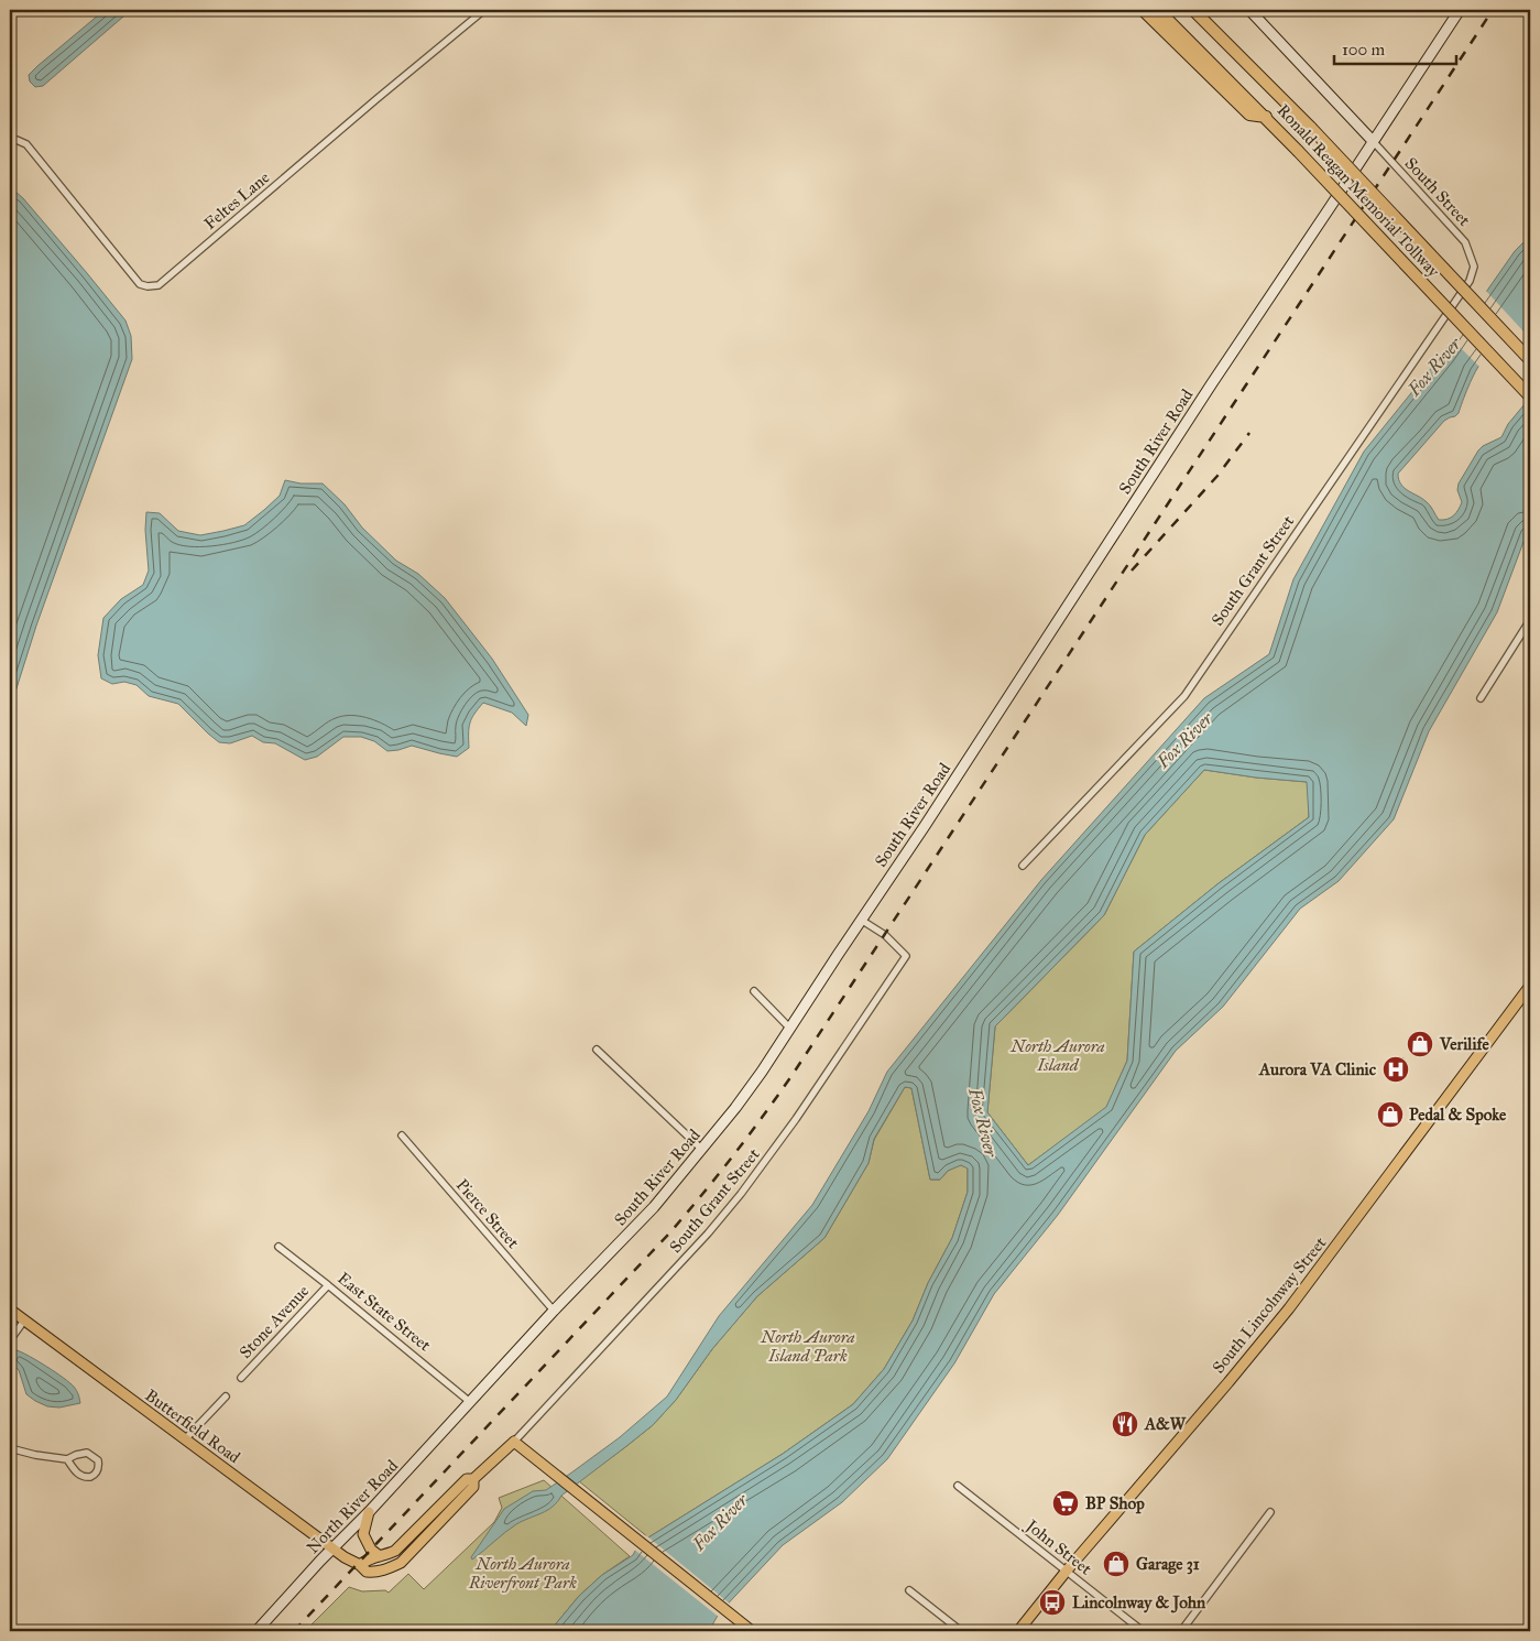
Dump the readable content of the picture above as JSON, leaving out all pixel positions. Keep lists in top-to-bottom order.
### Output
{
  "streets": {
    "highway": ["Ronald Reagan Memorial Tollway"],
    "main road": [
      "South River Road",
      "South Lincolnway Street",
      "Butterfield Road",
      "North River Road"
    ],
    "street": [
      "South Street",
      "Feltes Lane",
      "South Grant Street",
      "Pierce Street",
      "East State Street",
      "Stone Avenue",
      "John Street"
    ]
  },
  "crossings": [
    ["South Street", "South River Road"],
    ["South Street", "South Grant Street"],
    ["South River Road", "South Grant Street"],
    ["South River Road", "Pierce Street"],
    ["South River Road", "East State Street"],
    ["South River Road", "North River Road"],
    ["South Lincolnway Street", "John Street"],
    ["East State Street", "Stone Avenue"],
    ["East State Street", "North River Road"],
    ["Butterfield Road", "North River Road"]
  ],
  "water": ["Fox River"],
  "parks": ["North Aurora Island", "North Aurora Island Park", "North Aurora Riverfront Park"],
  "places": {
    "shop": ["Verilife", "Pedal & Spoke", "Garage 31"],
    "hospital": ["Aurora VA Clinic"],
    "restaurant": ["A&W"],
    "supermarket": ["BP Shop"],
    "bus stop": ["Lincolnway & John"]
  },
  "scale_bar": "100 m"
}
